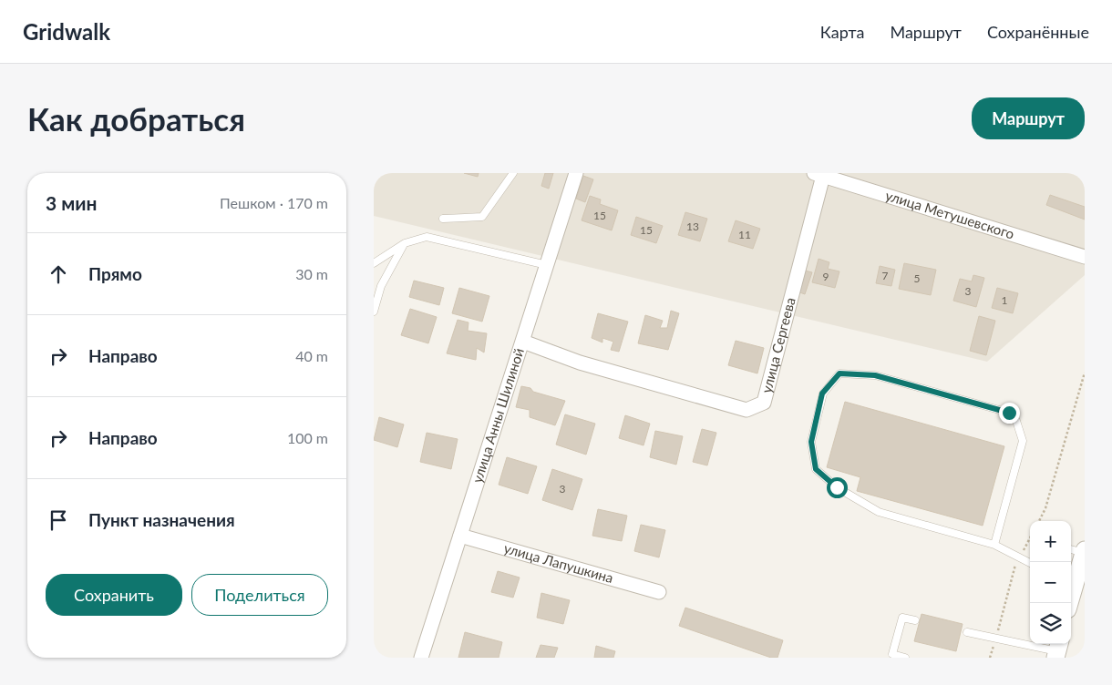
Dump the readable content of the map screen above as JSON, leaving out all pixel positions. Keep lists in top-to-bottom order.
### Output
{
  "streets": {
    "street": [
      "улица Метушевского",
      "улица Сергеева",
      "улица Анны Шилиной",
      "улица Лапушкина"
    ]
  },
  "crossings": [
    ["улица Метушевского", "улица Сергеева"],
    ["улица Сергеева", "улица Анны Шилиной"],
    ["улица Анны Шилиной", "улица Лапушкина"]
  ],
  "house_numbers": [
    "15",
    "13",
    "15",
    "11",
    "7",
    "9",
    "5",
    "3",
    "1",
    "3"
  ],
  "page": {
    "header": "Gridwalk",
    "nav": ["Карта", "Маршрут", "Сохранённые"],
    "buttons": [
      "Маршрут",
      ["Сохранить", "Поделиться"]
    ],
    "title": "Как добраться",
    "heading": ["3 мин", "Пешком · 170 m"],
    "list": [
      ["Прямо", "30 m"],
      ["Направо", "40 m"],
      ["Направо", "100 m"],
      "Пункт назначения"
    ],
    "map_buttons": ["+", "−"]
  }
}
